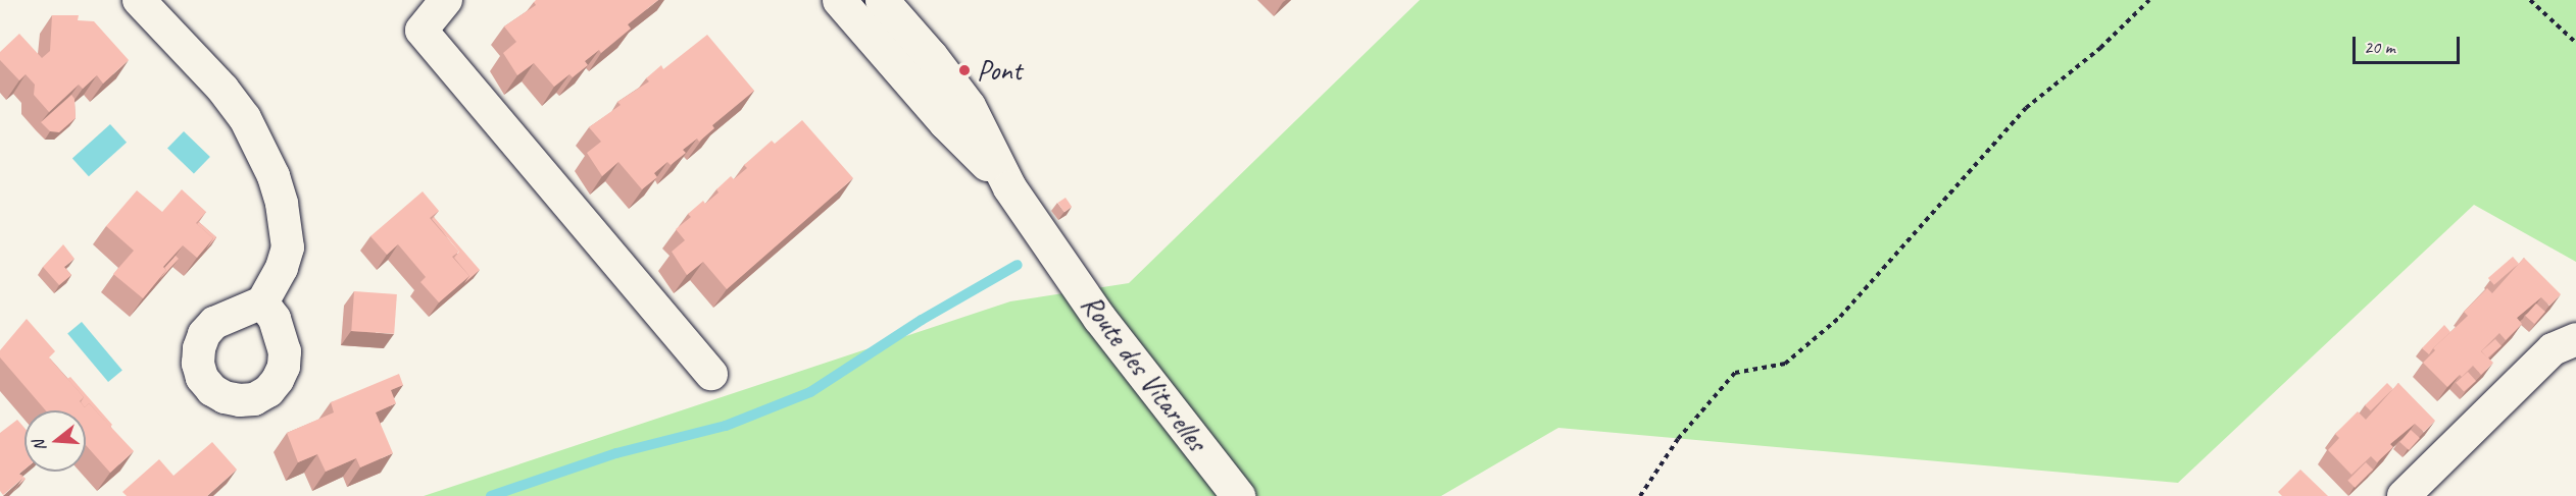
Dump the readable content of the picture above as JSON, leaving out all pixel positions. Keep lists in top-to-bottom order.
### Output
{
  "streets": {
    "main road": ["Route des Vitarelles"]
  },
  "places": ["Pont"],
  "scale_bar": "20 m",
  "north": "left"
}
